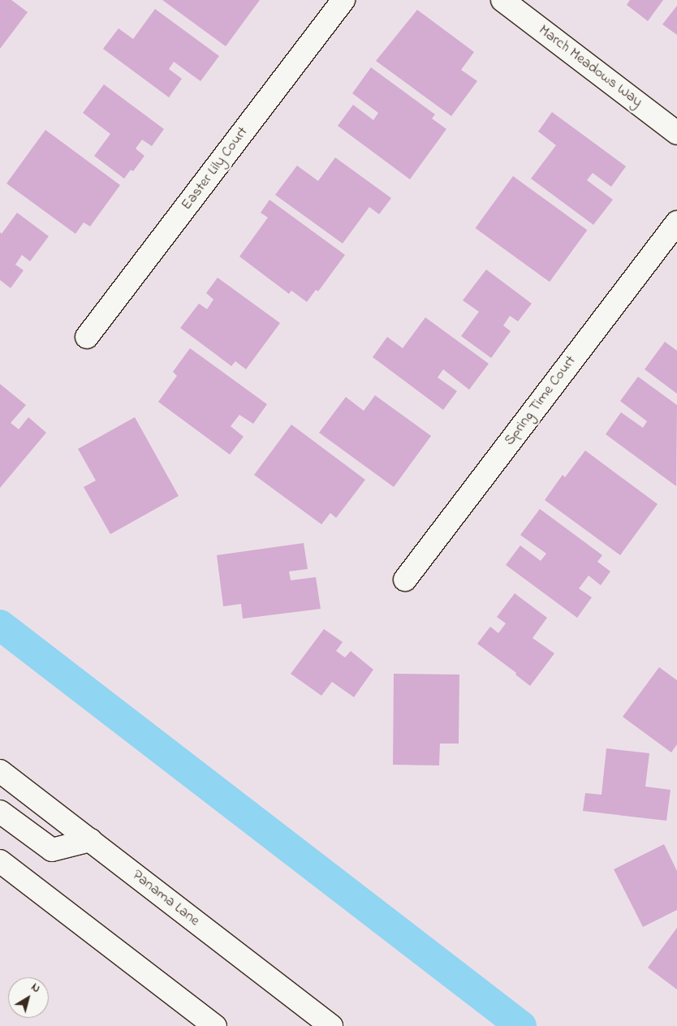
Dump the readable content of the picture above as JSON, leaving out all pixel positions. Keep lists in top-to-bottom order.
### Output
{
  "streets": {
    "street": [
      "March Meadows Way",
      "Easter Lily Court",
      "Spring Time Court",
      "Panama Lane"
    ]
  },
  "north": "top right"
}
